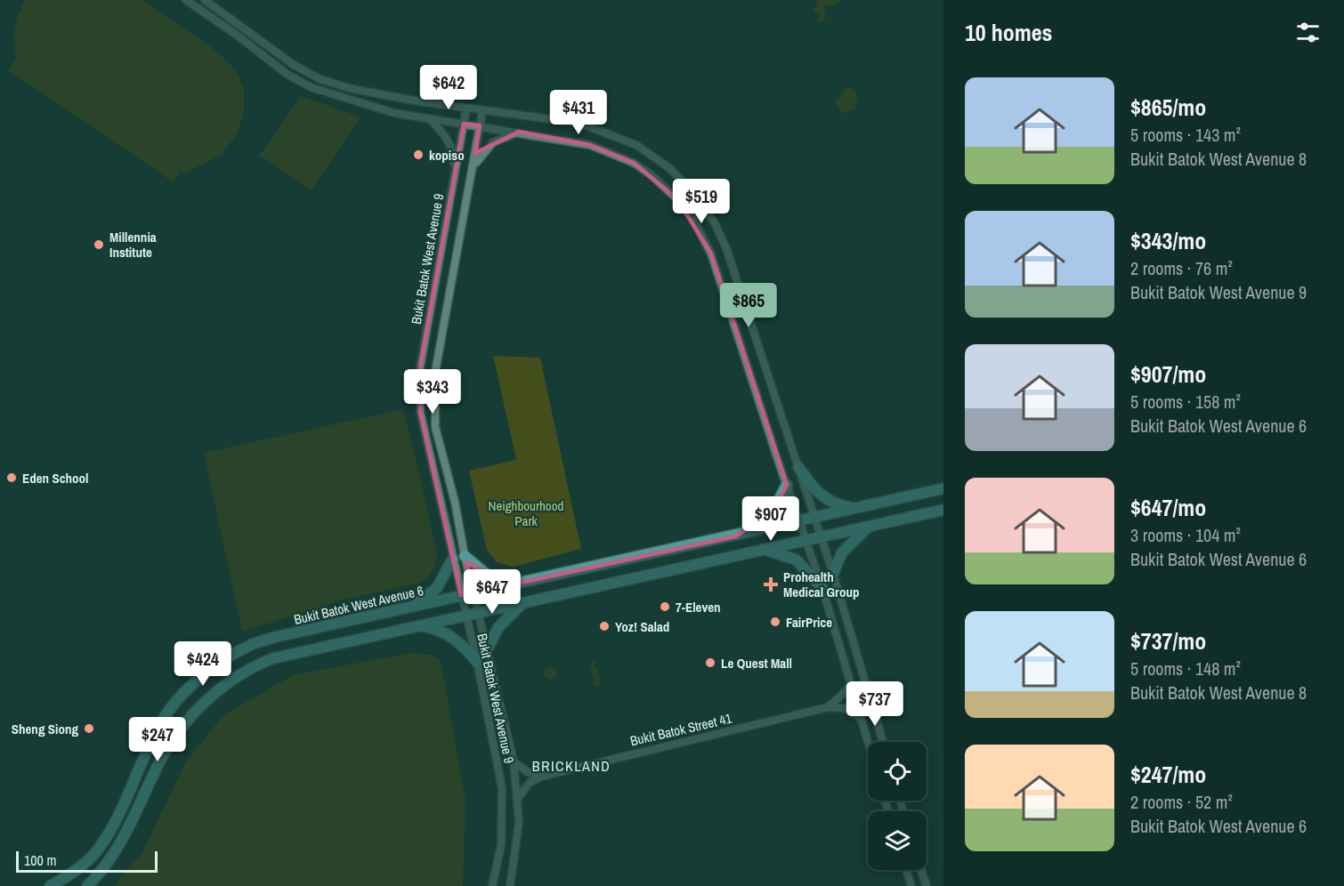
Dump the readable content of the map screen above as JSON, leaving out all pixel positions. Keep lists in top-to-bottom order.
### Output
{
  "streets": {
    "street": ["Bukit Batok West Avenue 9", "Bukit Batok West Avenue 6", "Bukit Batok Street 41"]
  },
  "crossings": [
    ["Bukit Batok West Avenue 9", "Bukit Batok West Avenue 6"],
    ["Bukit Batok West Avenue 9", "Bukit Batok Street 41"]
  ],
  "districts": ["BRICKLAND"],
  "parks": ["Neighbourhood Park"],
  "places": {
    "other": [
      "kopiso",
      "Millennia Institute",
      "Eden School",
      "7-Eleven",
      "FairPrice",
      "Yoz! Salad",
      "Le Quest Mall",
      "Sheng Siong"
    ],
    "health": ["Prohealth Medical Group"]
  },
  "scale_bar": "100 m",
  "page": {
    "heading": "10 homes",
    "list": [
      {
        "name": "$865/mo",
        "note": "5 rooms · 143 m² · Bukit Batok West Avenue 8"
      },
      {
        "name": "$343/mo",
        "note": "2 rooms · 76 m² · Bukit Batok West Avenue 9"
      },
      {
        "name": "$907/mo",
        "note": "5 rooms · 158 m² · Bukit Batok West Avenue 6"
      },
      {
        "name": "$647/mo",
        "note": "3 rooms · 104 m² · Bukit Batok West Avenue 6"
      },
      {
        "name": "$737/mo",
        "note": "5 rooms · 148 m² · Bukit Batok West Avenue 8"
      },
      {
        "name": "$247/mo",
        "note": "2 rooms · 52 m² · Bukit Batok West Avenue 6"
      }
    ],
    "price": [
      "$642",
      "$431",
      "$519",
      "$865",
      "$343",
      "$907",
      "$647",
      "$424",
      "$737",
      "$247"
    ],
    "scale": "100 m"
  }
}
